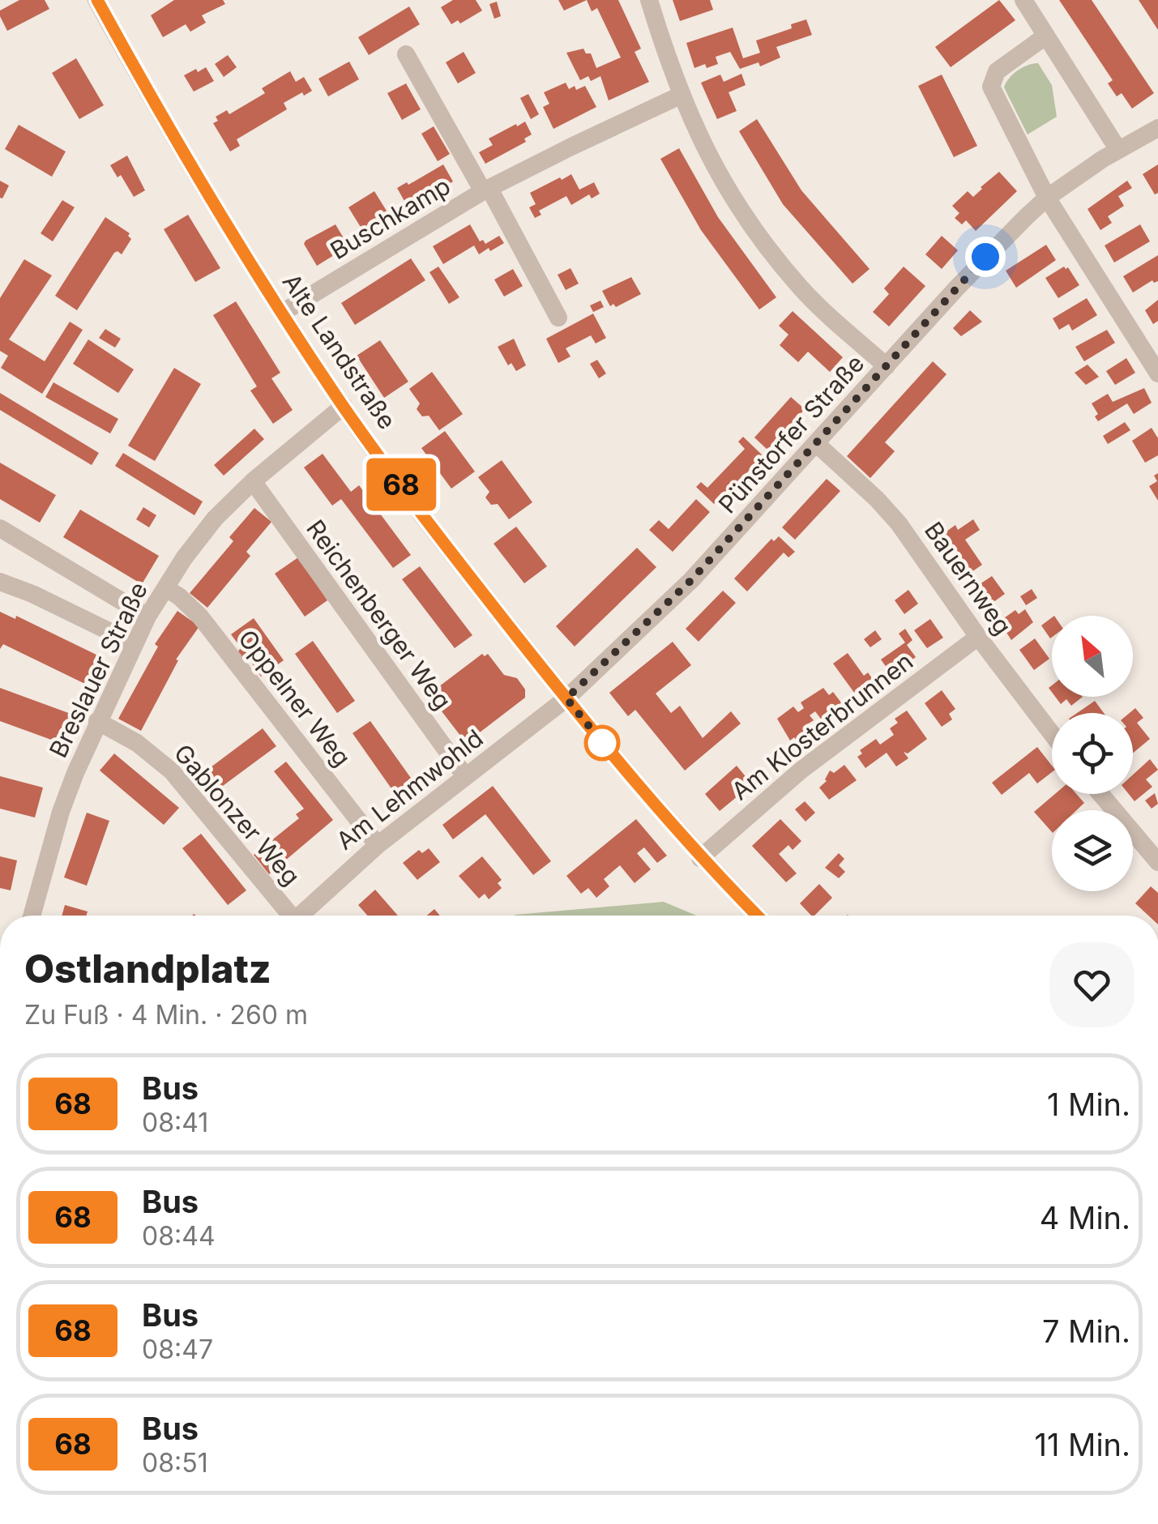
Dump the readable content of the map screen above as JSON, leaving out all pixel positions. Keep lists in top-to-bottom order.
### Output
{
  "streets": {
    "street": [
      "Buschkamp",
      "Alte Landstraße",
      "Pünstorfer Straße",
      "Bauernweg",
      "Reichenberger Weg",
      "Breslauer Straße",
      "Oppelner Weg",
      "Am Klosterbrunnen",
      "Am Lehmwohld",
      "Gablonzer Weg"
    ]
  },
  "crossings": [
    ["Buschkamp", "Alte Landstraße"],
    ["Alte Landstraße", "Pünstorfer Straße"],
    ["Alte Landstraße", "Breslauer Straße"],
    ["Alte Landstraße", "Am Klosterbrunnen"],
    ["Alte Landstraße", "Am Lehmwohld"],
    ["Pünstorfer Straße", "Bauernweg"],
    ["Pünstorfer Straße", "Am Lehmwohld"],
    ["Bauernweg", "Am Klosterbrunnen"],
    ["Reichenberger Weg", "Breslauer Straße"],
    ["Reichenberger Weg", "Am Lehmwohld"],
    ["Breslauer Straße", "Oppelner Weg"],
    ["Breslauer Straße", "Gablonzer Weg"],
    ["Oppelner Weg", "Am Lehmwohld"]
  ],
  "lines": ["bus line 68"],
  "north": "top left",
  "page": {
    "on_map": "68",
    "heading": ["Ostlandplatz", "Zu Fuß · 4 Min. · 260 m"],
    "list": [
      {
        "mark": "68",
        "name": "Bus",
        "note": "08:41",
        "value": "1 Min."
      },
      {
        "mark": "68",
        "name": "Bus",
        "note": "08:44",
        "value": "4 Min."
      },
      {
        "mark": "68",
        "name": "Bus",
        "note": "08:47",
        "value": "7 Min."
      },
      {
        "mark": "68",
        "name": "Bus",
        "note": "08:51",
        "value": "11 Min."
      }
    ]
  }
}
